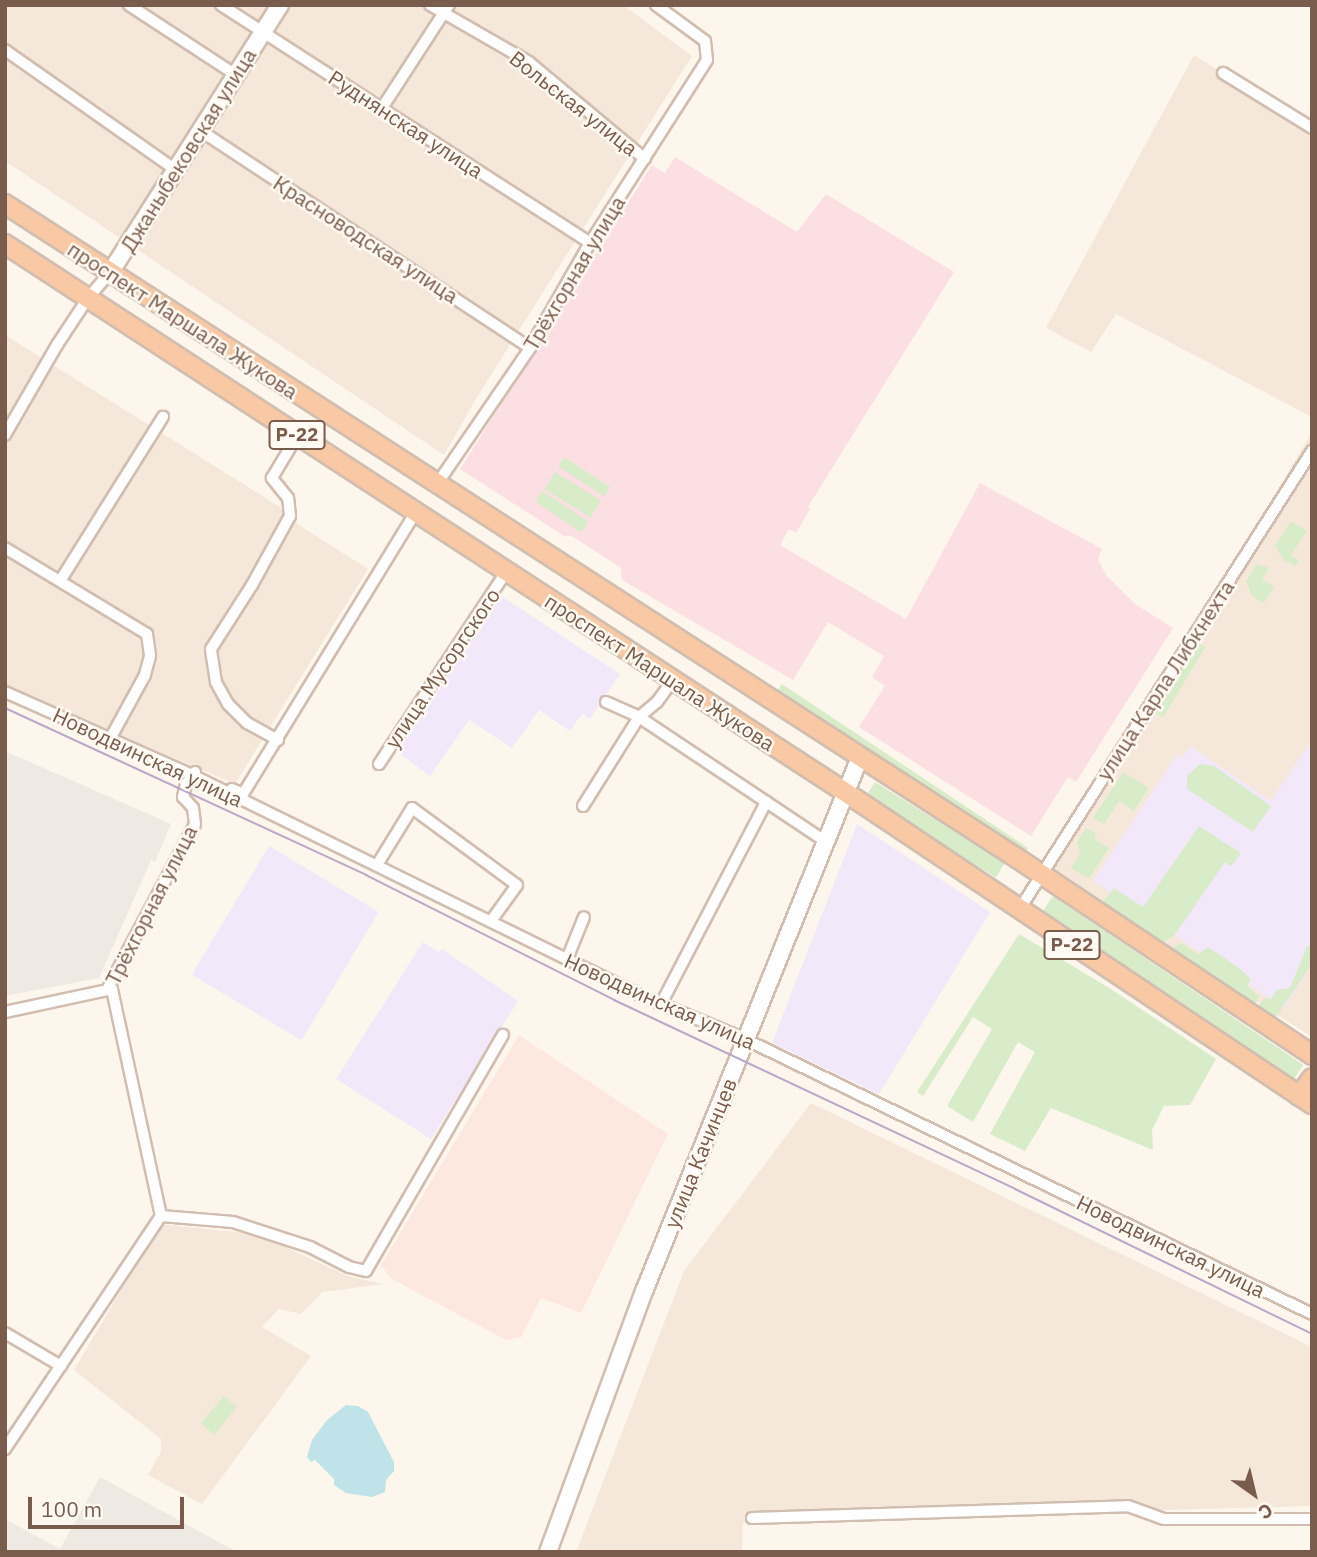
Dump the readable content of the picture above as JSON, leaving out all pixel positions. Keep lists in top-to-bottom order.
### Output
{
  "streets": {
    "highway": ["проспект Маршала Жукова", "Р-22"],
    "main road": ["Джаныбековская улица", "улица Качинцев"],
    "street": [
      "Вольская улица",
      "Руднянская улица",
      "Красноводская улица",
      "Трёхгорная улица",
      "улица Мусоргского",
      "улица Карла Либкнехта",
      "Новодвинская улица"
    ]
  },
  "crossings": [
    ["Вольская улица", "Трёхгорная улица"],
    ["Руднянская улица", "Джаныбековская улица"],
    ["Руднянская улица", "Трёхгорная улица"],
    ["Джаныбековская улица", "Красноводская улица"],
    ["Джаныбековская улица", "проспект Маршала Жукова"],
    ["Красноводская улица", "Трёхгорная улица"],
    ["Трёхгорная улица", "проспект Маршала Жукова"],
    ["Трёхгорная улица", "Новодвинская улица"],
    ["проспект Маршала Жукова", "улица Мусоргского"],
    ["проспект Маршала Жукова", "улица Карла Либкнехта"],
    ["проспект Маршала Жукова", "улица Качинцев"],
    ["Новодвинская улица", "улица Качинцев"]
  ],
  "scale_bar": "100 m",
  "north": "bottom right"
}
